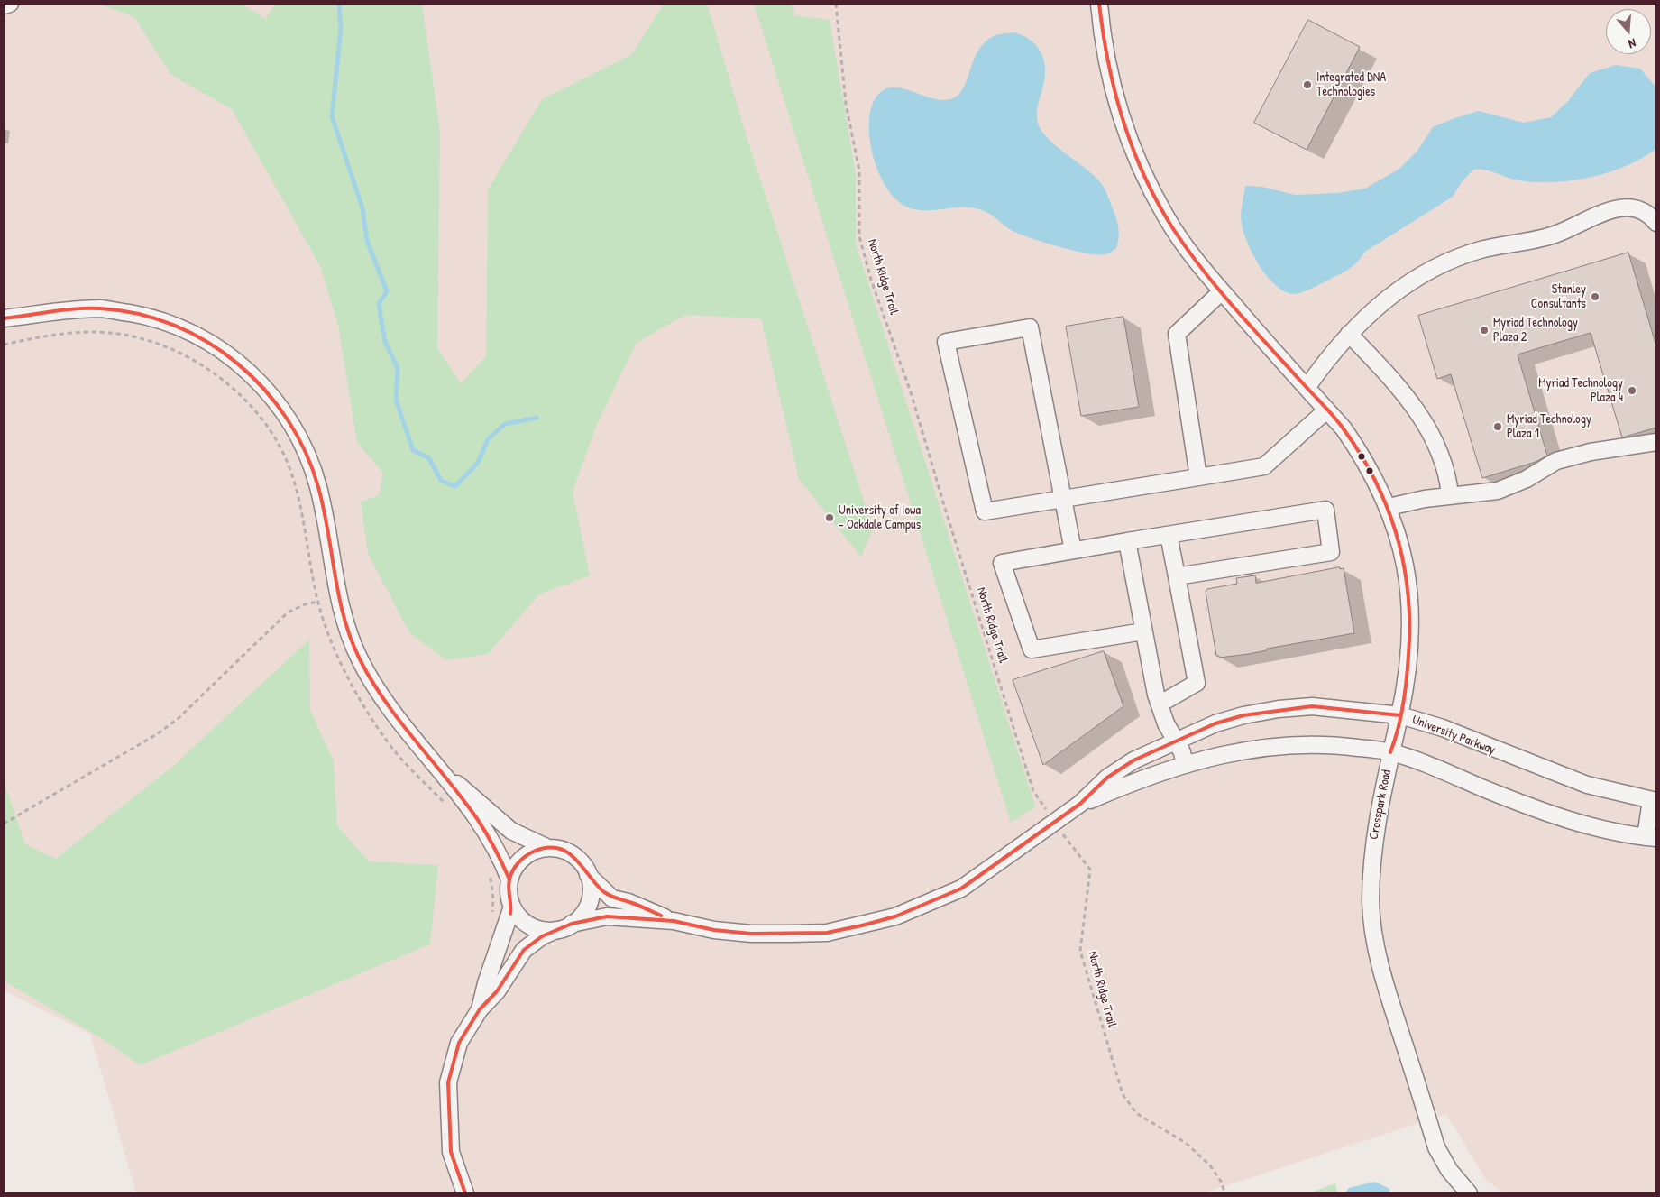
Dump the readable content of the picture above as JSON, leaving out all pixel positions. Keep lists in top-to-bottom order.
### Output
{
  "streets": {
    "street": ["University Parkway", "Crosspark Road"],
    "path": ["North Ridge Trail"]
  },
  "crossings": [
    ["North Ridge Trail", "University Parkway"],
    ["University Parkway", "Crosspark Road"]
  ],
  "places": [
    "Integrated DNA Technologies",
    "Stanley Consultants",
    "Myriad Technology Plaza 2",
    "Myriad Technology Plaza 4",
    "Myriad Technology Plaza 1",
    "University of Iowa - Oakdale Campus"
  ],
  "north": "bottom"
}
